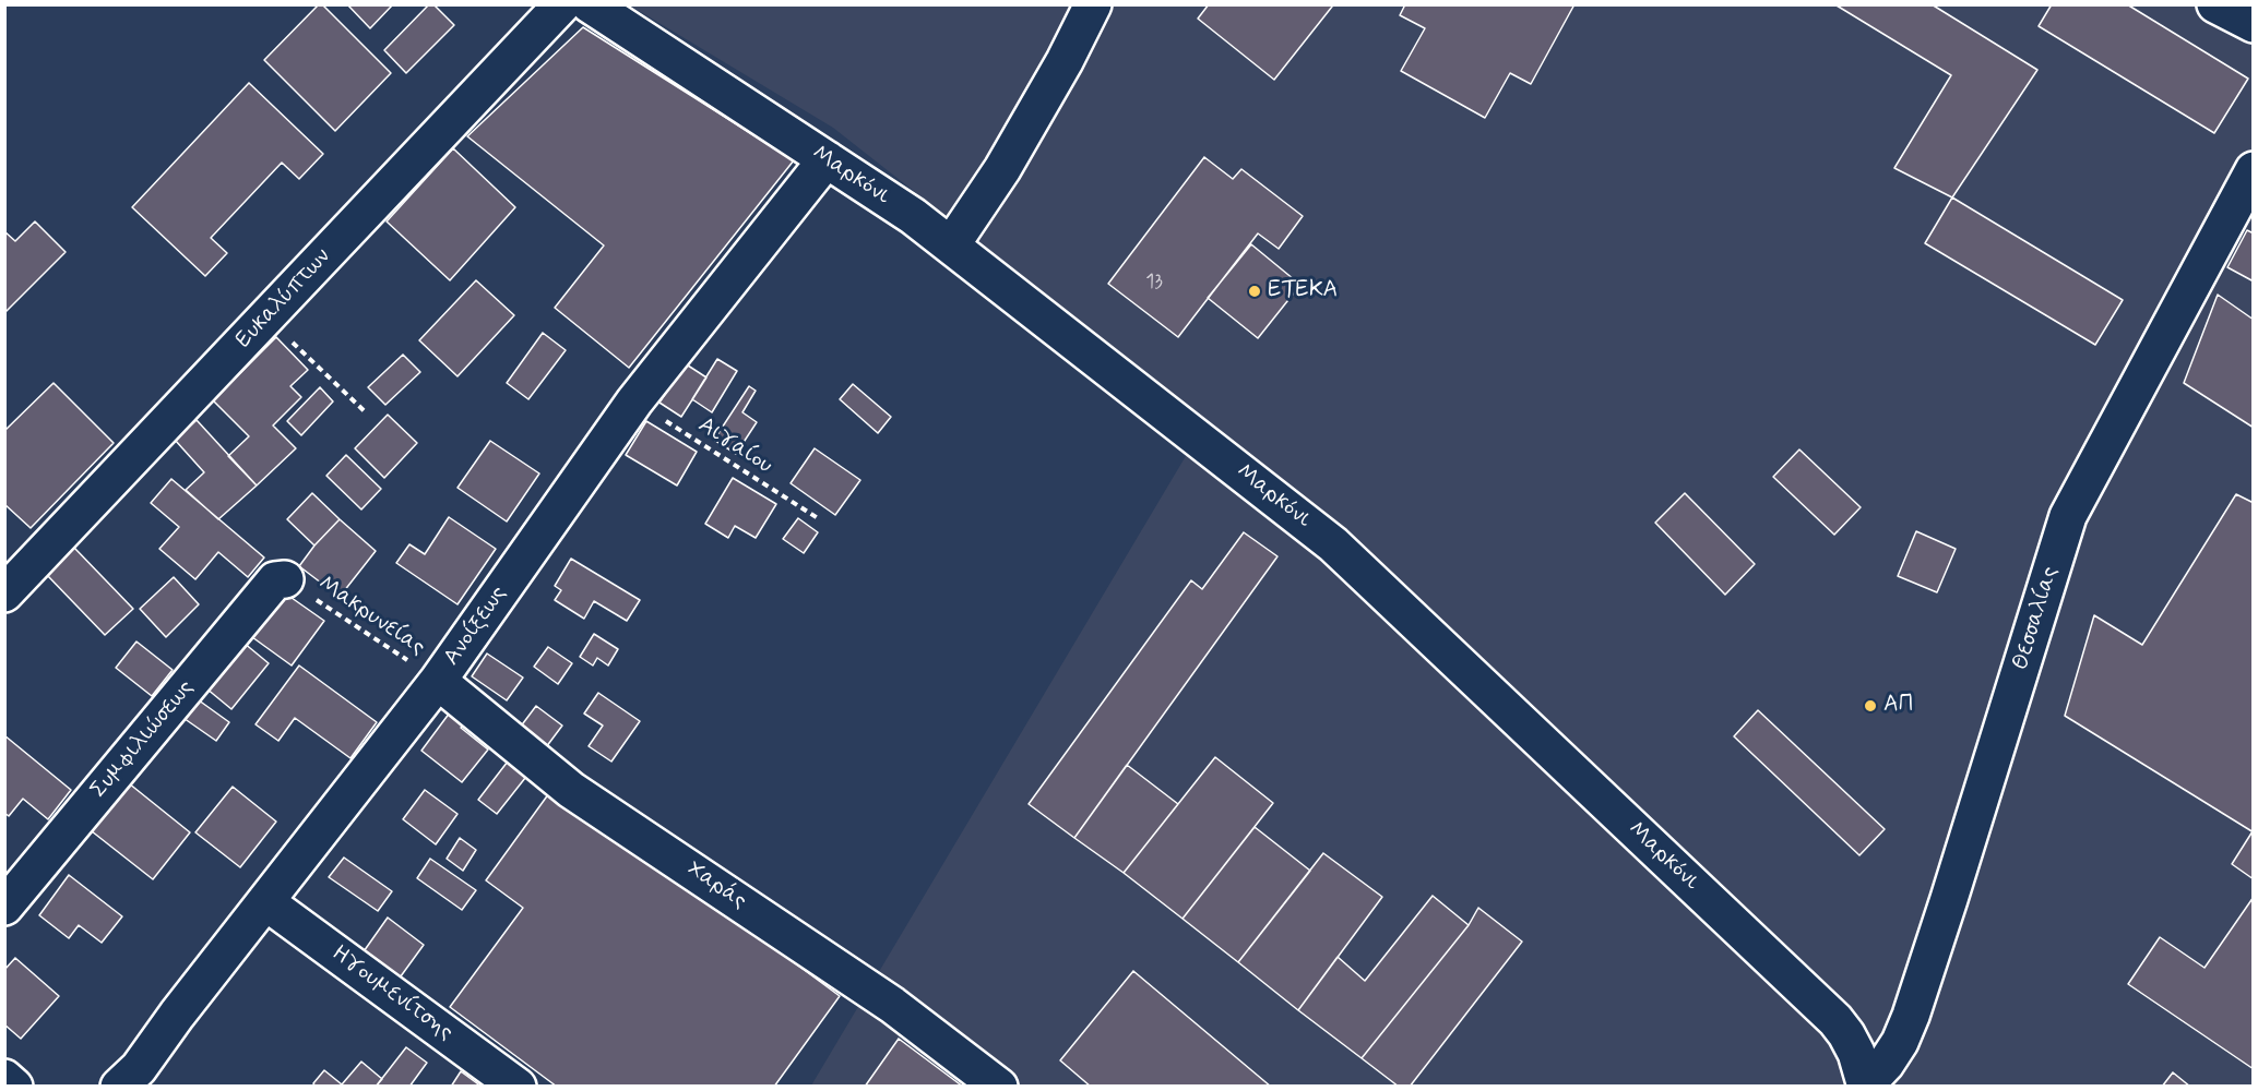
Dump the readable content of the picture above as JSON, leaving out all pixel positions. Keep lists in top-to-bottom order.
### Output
{
  "streets": {
    "street": [
      "Μαρκόνι",
      "Ευκαλύπτων",
      "Θεσσαλίας",
      "Ανοίξεως",
      "Συμφιλιώσεως",
      "Χαράς",
      "Ηγουμενίτσης"
    ],
    "path": ["Αιγαίου", "Μακρυνείας"]
  },
  "crossings": [
    ["Μαρκόνι", "Θεσσαλίας"],
    ["Μαρκόνι", "Ανοίξεως"],
    ["Αιγαίου", "Ανοίξεως"],
    ["Μακρυνείας", "Ανοίξεως"],
    ["Μακρυνείας", "Συμφιλιώσεως"],
    ["Μακρυνείας", "Χαράς"],
    ["Ανοίξεως", "Χαράς"],
    ["Ανοίξεως", "Ηγουμενίτσης"]
  ],
  "places": ["ΕΤΕΚΑ", "ΑΠ"],
  "house_numbers": ["13"]
}
